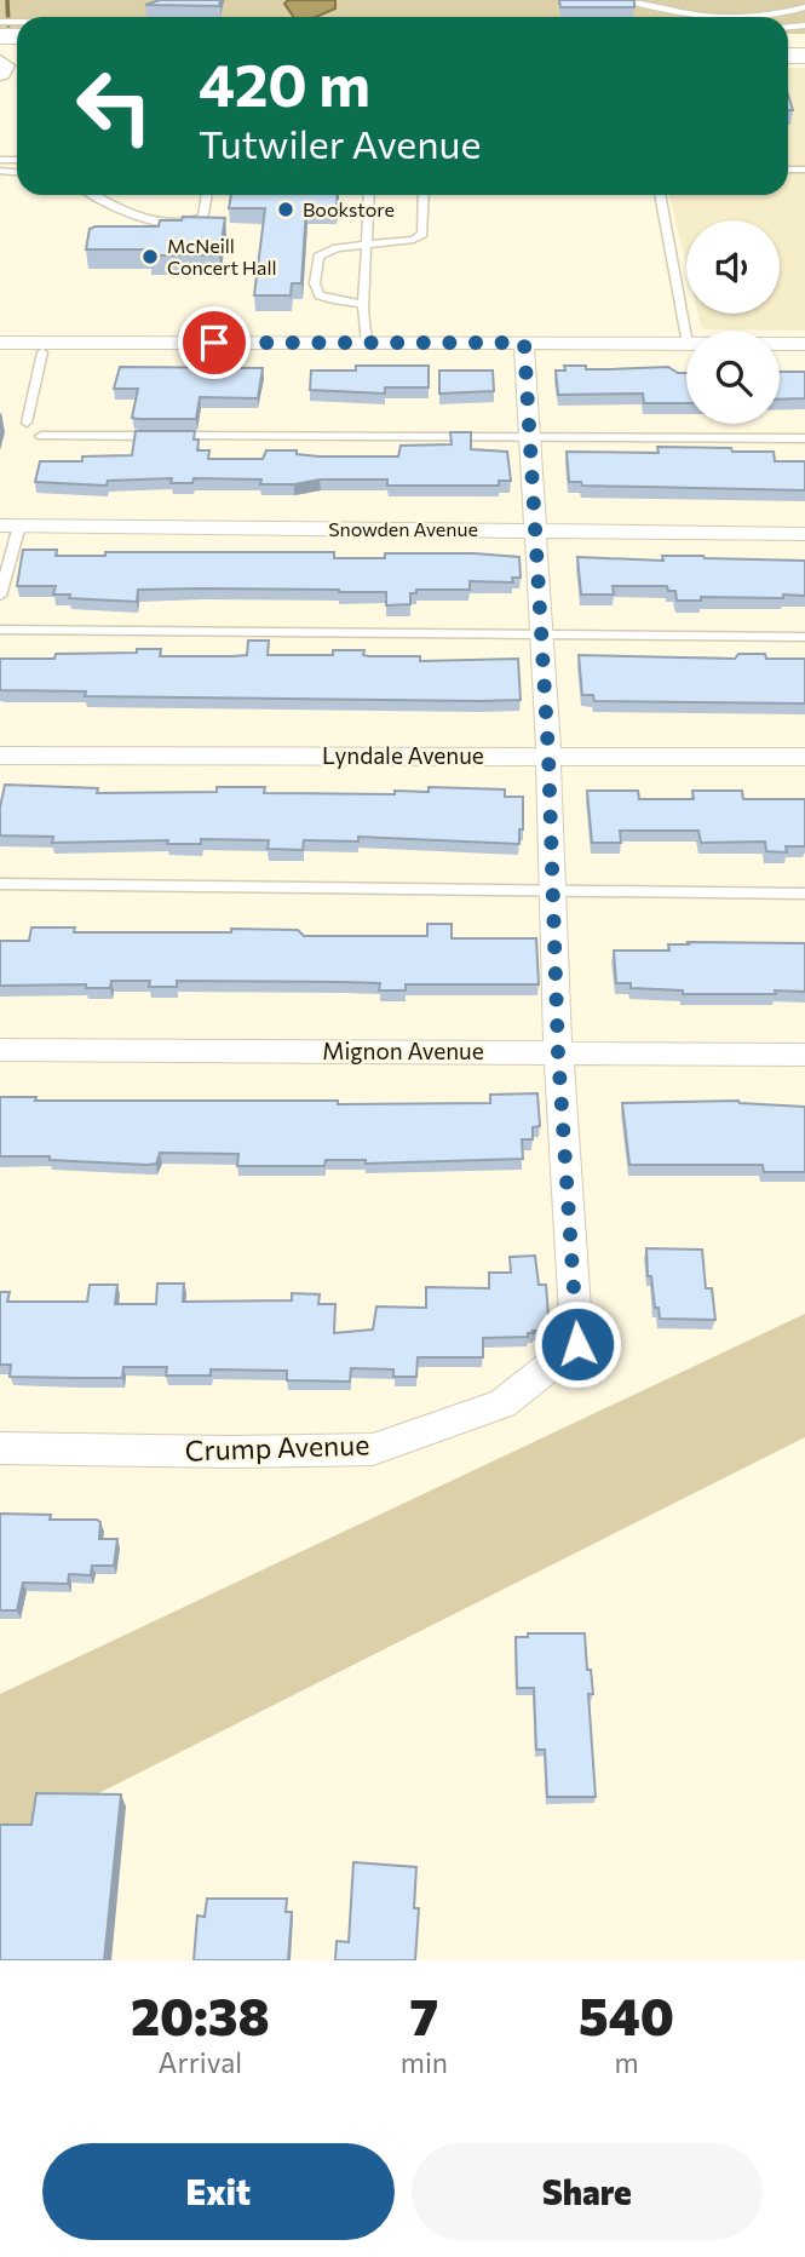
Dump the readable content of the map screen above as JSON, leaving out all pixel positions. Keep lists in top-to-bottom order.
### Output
{
  "streets": {
    "street": [
      "Snowden Avenue",
      "Lyndale Avenue",
      "Mignon Avenue",
      "Crump Avenue"
    ]
  },
  "crossings": [
    ["Mignon Avenue", "Crump Avenue"]
  ],
  "places": ["Bookstore", "McNeill Concert Hall"],
  "page": {
    "turn": ["420 m", "Tutwiler Avenue"],
    "eta": [
      "20:38",
      "Arrival",
      "7",
      "min",
      "540",
      "m"
    ],
    "buttons": ["Exit", "Share"]
  }
}
